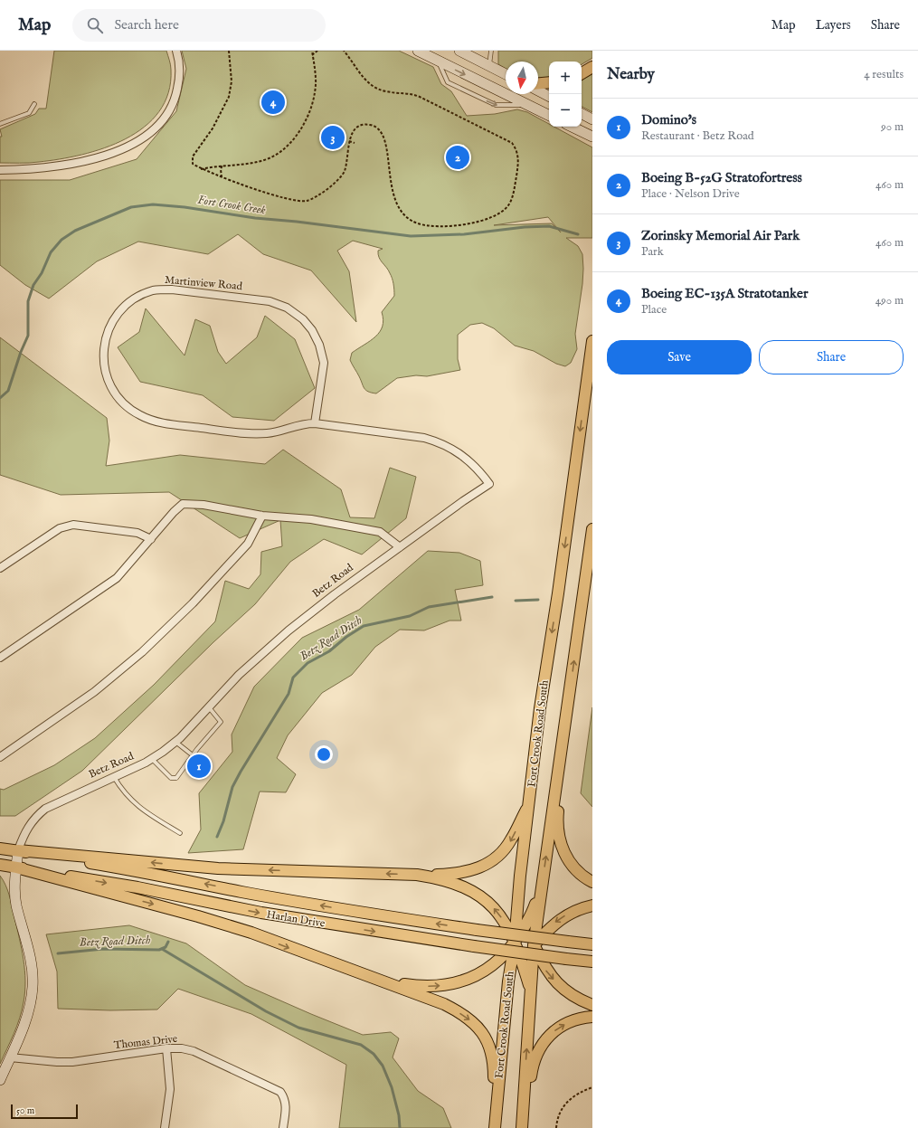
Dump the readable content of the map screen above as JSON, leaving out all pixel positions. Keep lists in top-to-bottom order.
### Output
{
  "streets": {
    "main road": ["Fort Crook Road South", "Harlan Drive"],
    "street": ["Martinview Road", "Betz Road", "Thomas Drive"]
  },
  "crossings": [
    ["Martinview Road", "Betz Road"],
    ["Betz Road", "Harlan Drive"],
    ["Betz Road", "Thomas Drive"]
  ],
  "water": ["Fort Crook Creek", "Betz Road Ditch"],
  "scale_bar": "50 m",
  "north": "bottom",
  "page": {
    "header": "Map",
    "search": "Search here",
    "nav": ["Map", "Layers", "Share"],
    "heading": ["Nearby", "4 results"],
    "map_buttons": ["+", "−"],
    "pins": [
      "4",
      "3",
      "2",
      "1"
    ],
    "list": [
      {
        "mark": "1",
        "name": "Domino's",
        "note": "Restaurant · Betz Road",
        "value": "90 m"
      },
      {
        "mark": "2",
        "name": "Boeing B-52G Stratofortress",
        "note": "Place · Nelson Drive",
        "value": "460 m"
      },
      {
        "mark": "3",
        "name": "Zorinsky Memorial Air Park",
        "note": "Park",
        "value": "460 m"
      },
      {
        "mark": "4",
        "name": "Boeing EC-135A Stratotanker",
        "note": "Place",
        "value": "490 m"
      }
    ],
    "buttons": ["Save", "Share"],
    "scale": "50 m"
  }
}
